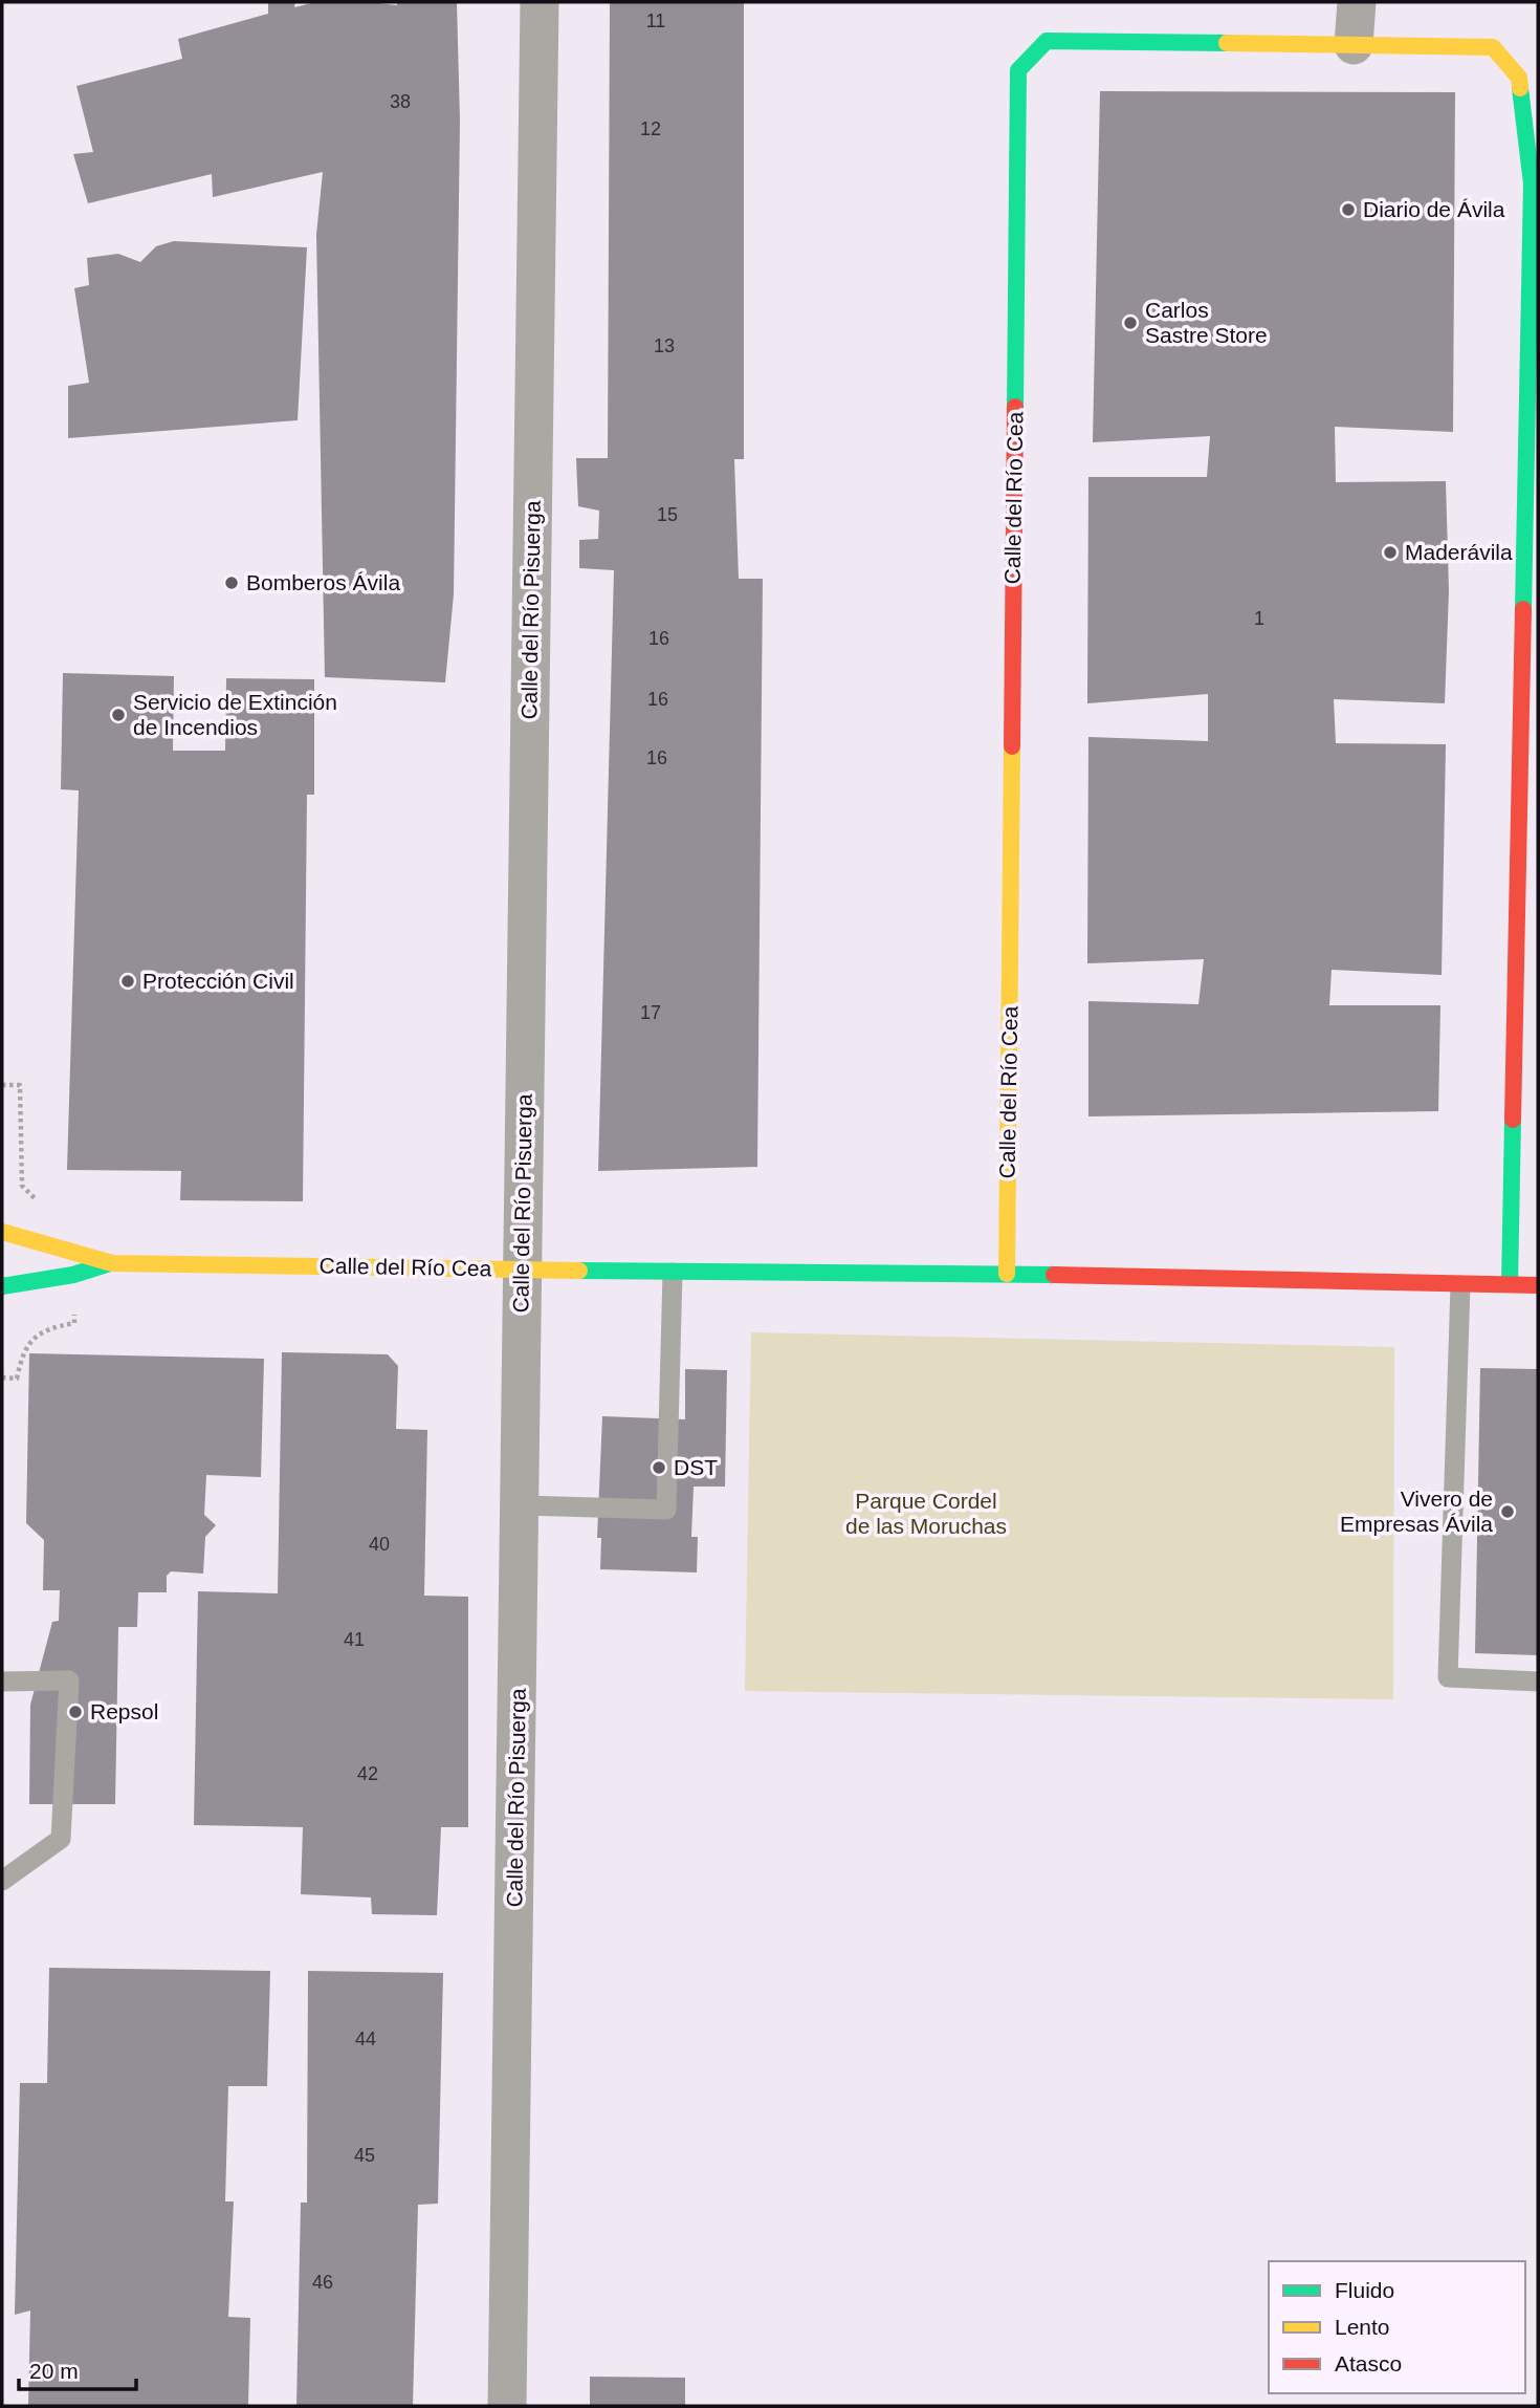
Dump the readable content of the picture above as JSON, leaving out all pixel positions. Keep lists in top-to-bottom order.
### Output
{
  "streets": {
    "street": ["Calle del Río Cea", "Calle del Río Pisuerga"]
  },
  "crossings": [
    ["Calle del Río Cea", "Calle del Río Pisuerga"]
  ],
  "parks": ["Parque Cordel de las Moruchas"],
  "places": [
    "Diario de Ávila",
    "Carlos Sastre Store",
    "Maderávila",
    "Bomberos Ávila",
    "Servicio de Extinción de Incendios",
    "Protección Civil",
    "DST",
    "Vivero de Empresas Ávila",
    "Repsol"
  ],
  "house_numbers": [
    "11",
    "38",
    "12",
    "13",
    "15",
    "1",
    "16",
    "16",
    "16",
    "17",
    "40",
    "41",
    "42",
    "44",
    "45",
    "46"
  ],
  "legend": ["Fluido", "Lento", "Atasco"],
  "scale_bar": "20 m"
}
